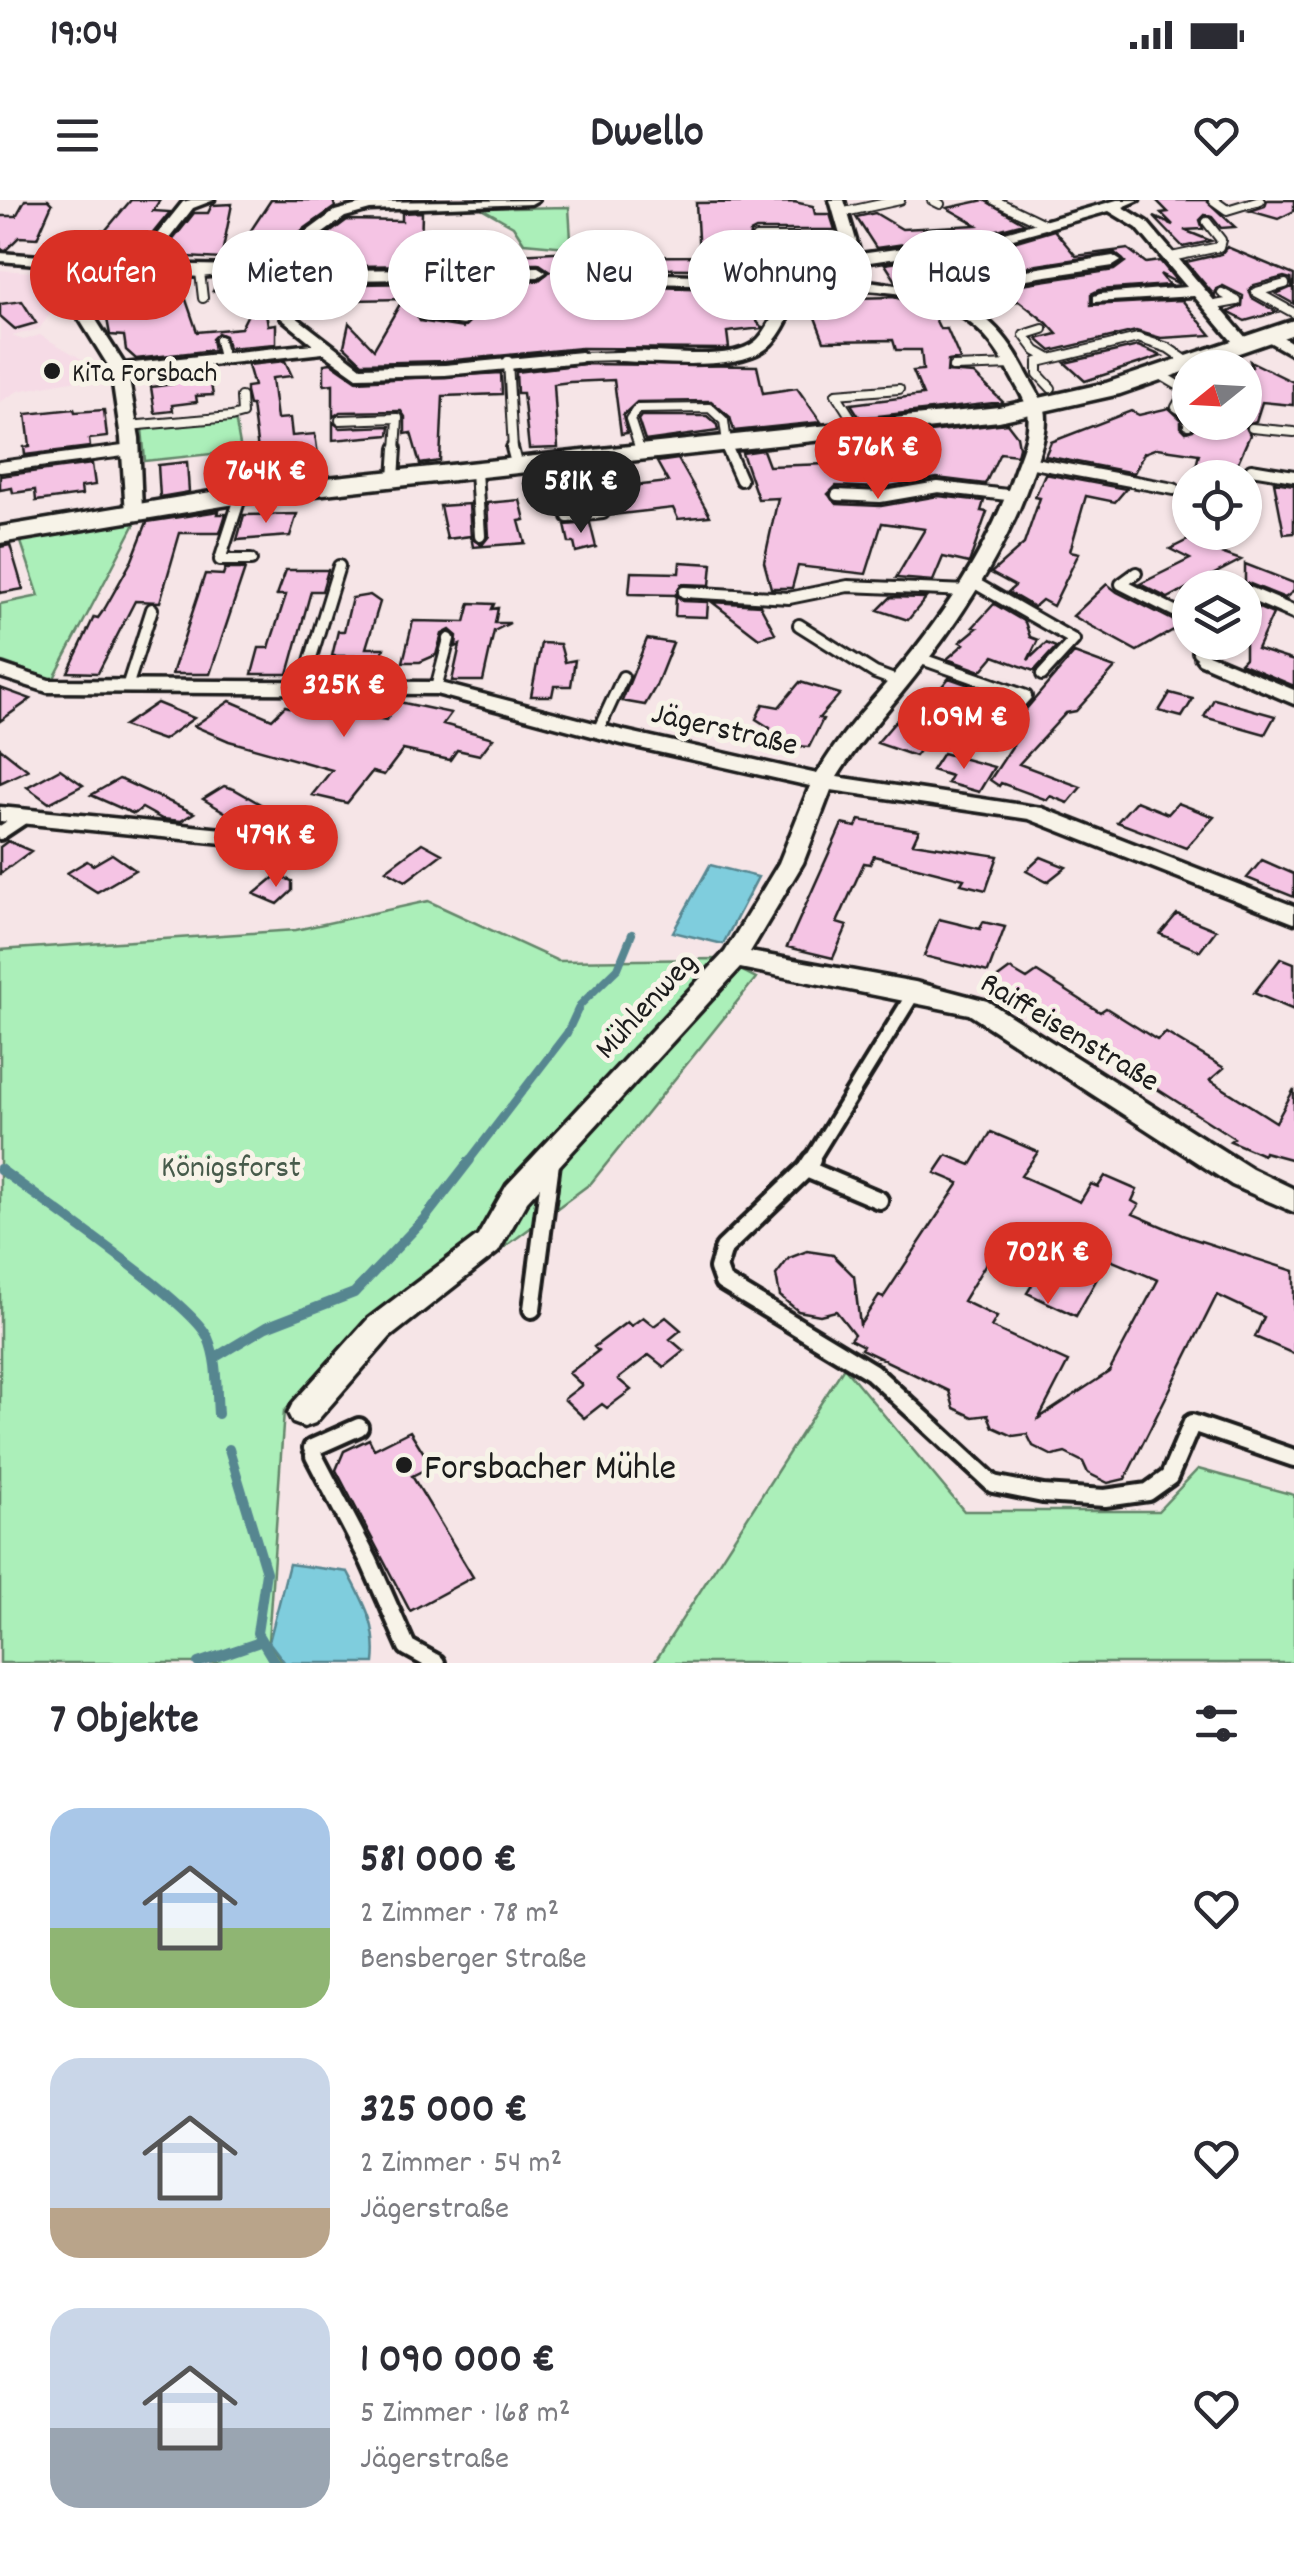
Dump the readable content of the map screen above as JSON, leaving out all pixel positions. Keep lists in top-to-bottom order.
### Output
{
  "streets": {
    "street": ["Jägerstraße", "Mühlenweg", "Raiffeisenstraße"]
  },
  "crossings": [
    ["Jägerstraße", "Mühlenweg"],
    ["Mühlenweg", "Raiffeisenstraße"]
  ],
  "parks": ["Königsforst"],
  "places": ["KiTa Forsbach", "Forsbacher Mühle"],
  "north": "left",
  "page": {
    "status": "19:04",
    "header": "Dwello",
    "chip": [
      "Kaufen",
      "Mieten",
      "Filter",
      "Neu",
      "Wohnung",
      "Haus"
    ],
    "price": [
      "576K €",
      "764K €",
      "581K €",
      "325K €",
      "1.09M €",
      "479K €",
      "702K €"
    ],
    "heading": "7 Objekte",
    "list": [
      {
        "name": "581 000 €",
        "note": "2 Zimmer · 78 m² · Bensberger Straße"
      },
      {
        "name": "325 000 €",
        "note": "2 Zimmer · 54 m² · Jägerstraße"
      },
      {
        "name": "1 090 000 €",
        "note": "5 Zimmer · 168 m² · Jägerstraße"
      }
    ]
  }
}
